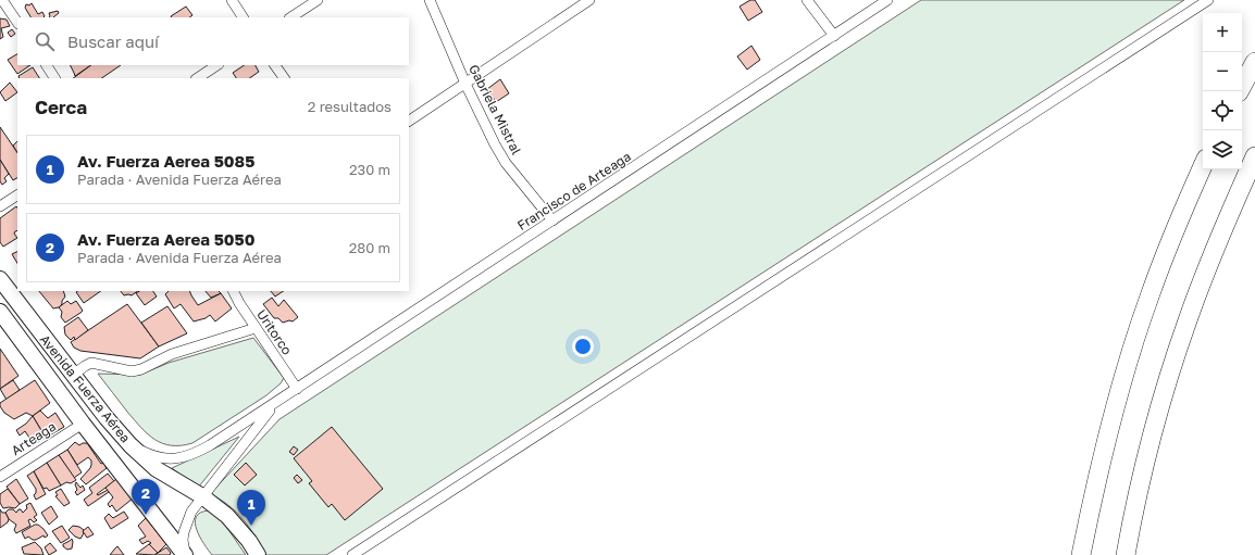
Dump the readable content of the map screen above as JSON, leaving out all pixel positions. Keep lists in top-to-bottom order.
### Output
{
  "streets": {
    "main road": ["Avenida Fuerza Aérea"],
    "street": [
      "Gabriela Mistral",
      "Francisco de Arteaga",
      "Uritorco",
      "Arteaga"
    ]
  },
  "crossings": [
    ["Gabriela Mistral", "Francisco de Arteaga"],
    ["Francisco de Arteaga", "Uritorco"],
    ["Francisco de Arteaga", "Avenida Fuerza Aérea"],
    ["Avenida Fuerza Aérea", "Arteaga"]
  ],
  "page": {
    "map_buttons": ["+", "−"],
    "search": "Buscar aquí",
    "heading": ["Cerca", "2 resultados"],
    "list": [
      {
        "mark": "1",
        "name": "Av. Fuerza Aerea 5085",
        "note": "Parada · Avenida Fuerza Aérea",
        "value": "230 m"
      },
      {
        "mark": "2",
        "name": "Av. Fuerza Aerea 5050",
        "note": "Parada · Avenida Fuerza Aérea",
        "value": "280 m"
      }
    ],
    "pins": ["2", "1"]
  }
}
